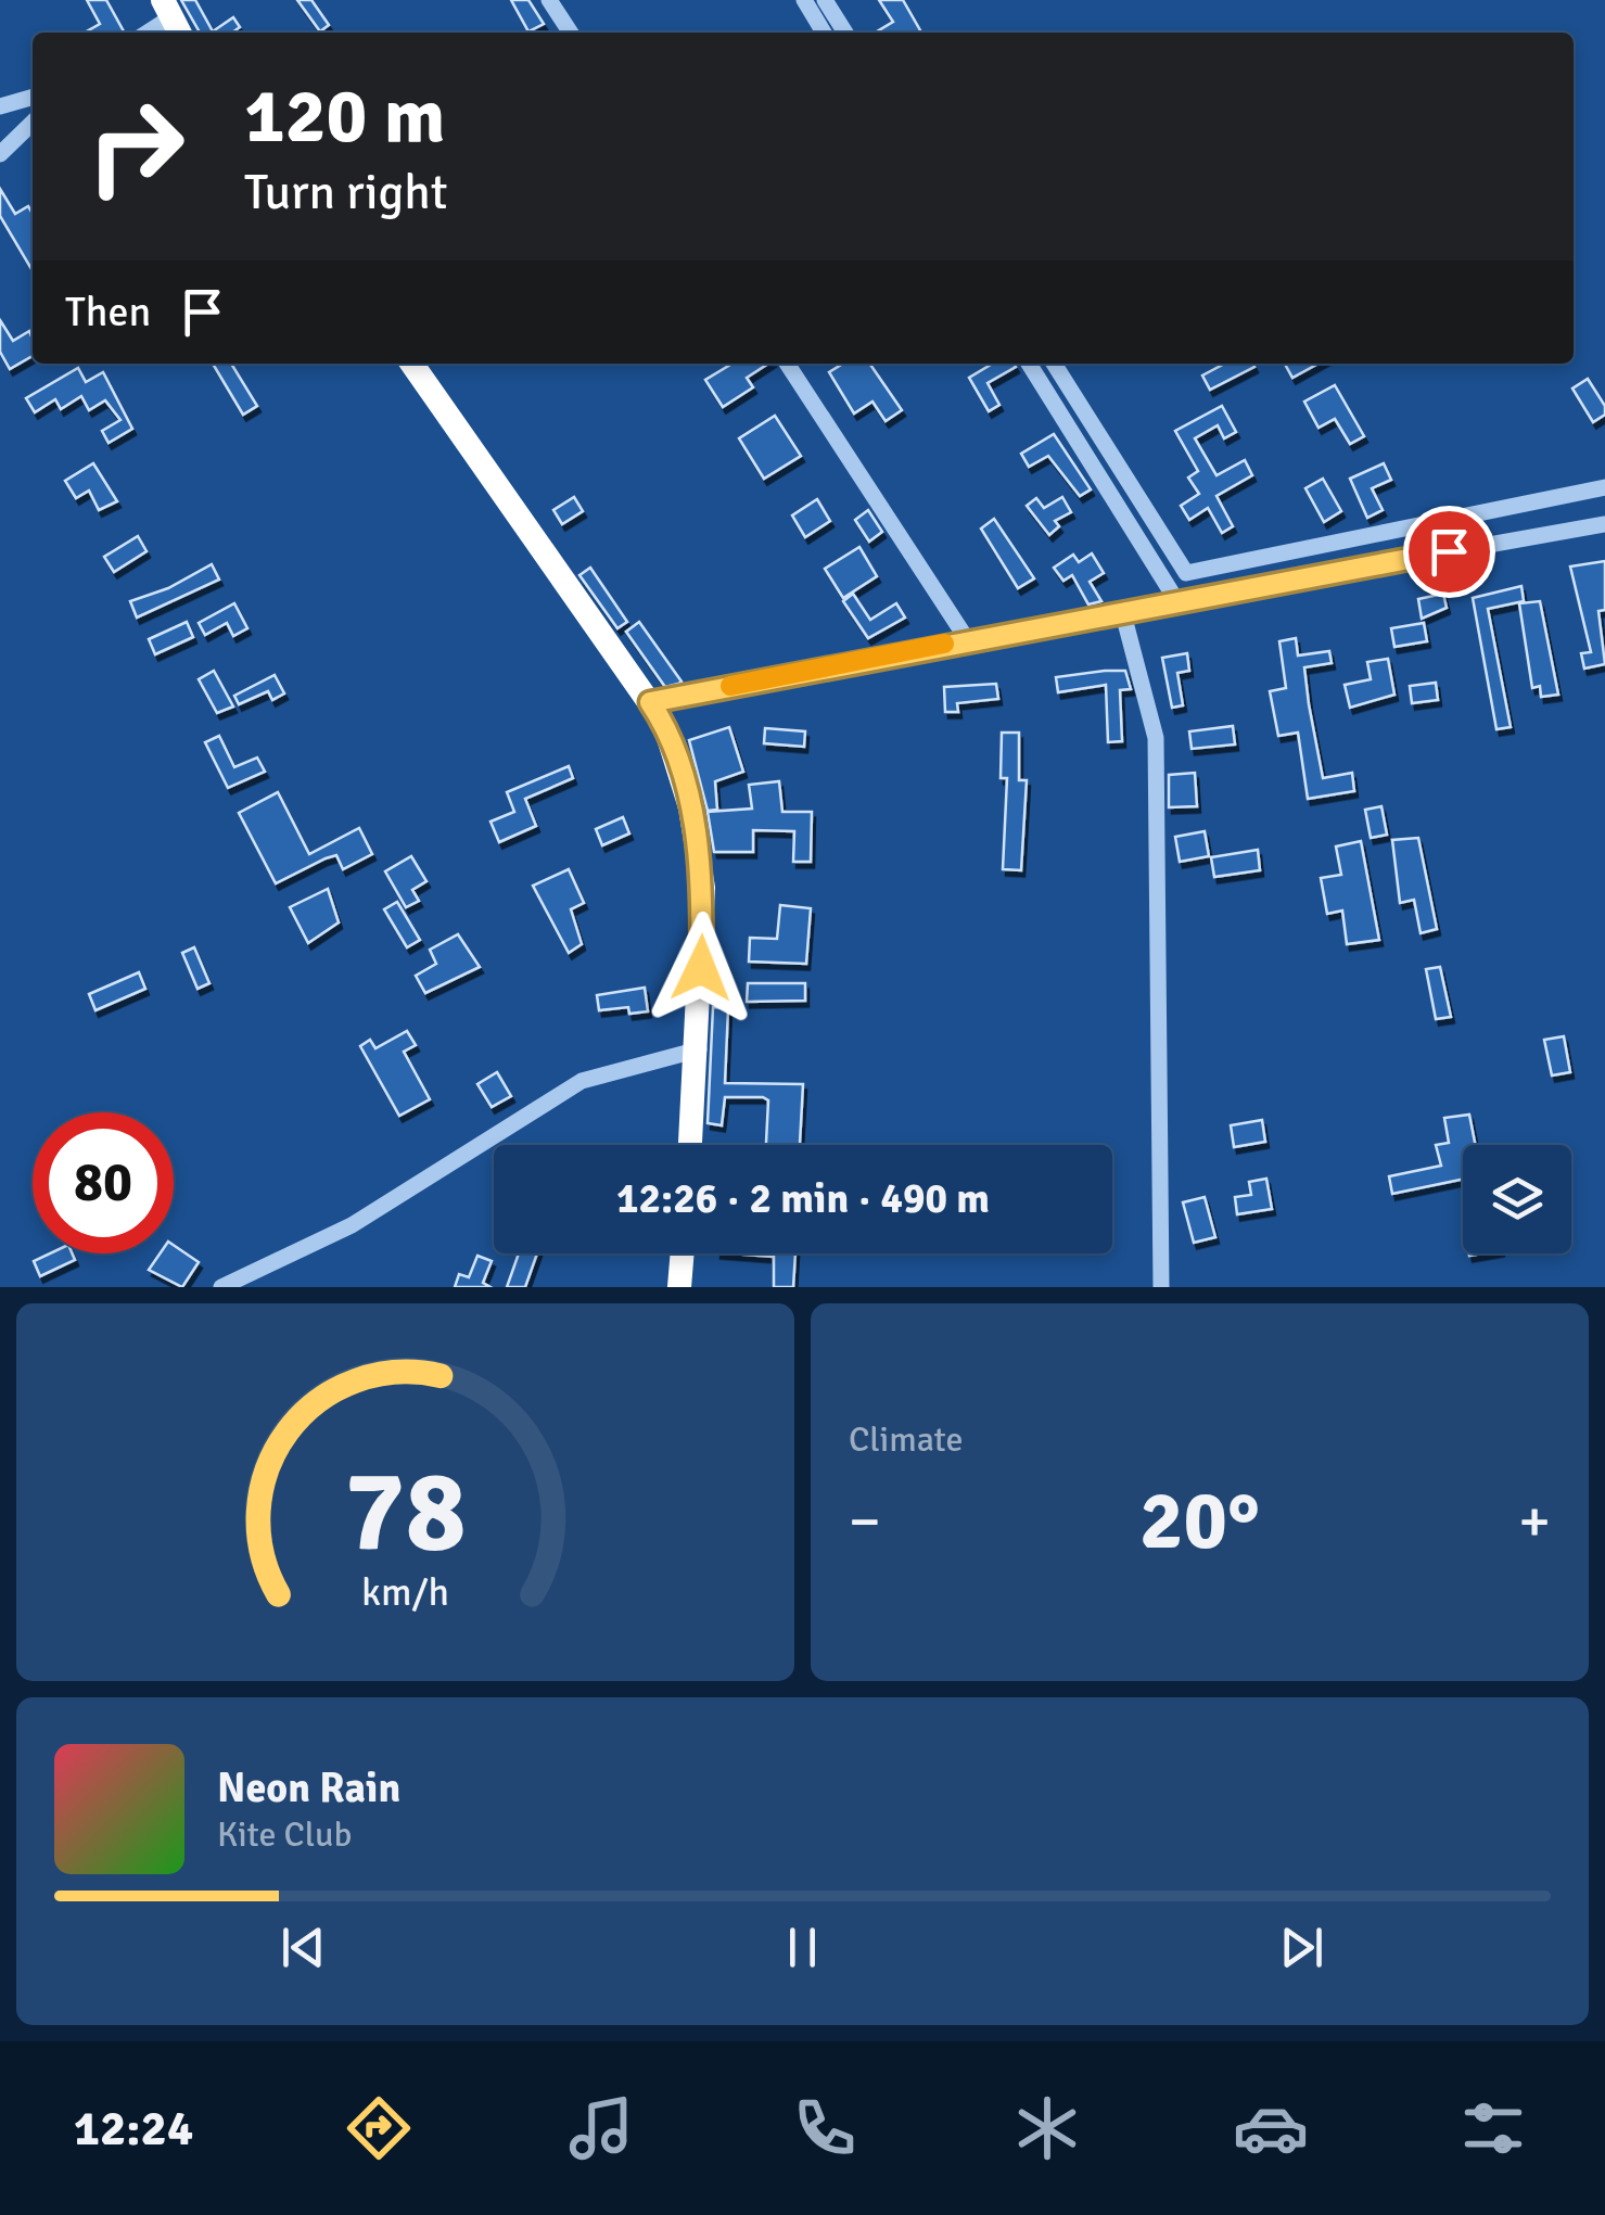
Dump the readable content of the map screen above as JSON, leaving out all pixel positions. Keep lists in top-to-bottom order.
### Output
{
  "page": {
    "turn": ["120 m", "Turn right"],
    "then": "Then",
    "limit": "80",
    "trip": "12:26 · 2 min · 490 m",
    "tile": "Climate",
    "heat": ["−", "20°", "+"],
    "song": ["Neon Rain", "Kite Club"],
    "tabs": "12:24",
    "gauge": ["78", "km/h"]
  }
}
